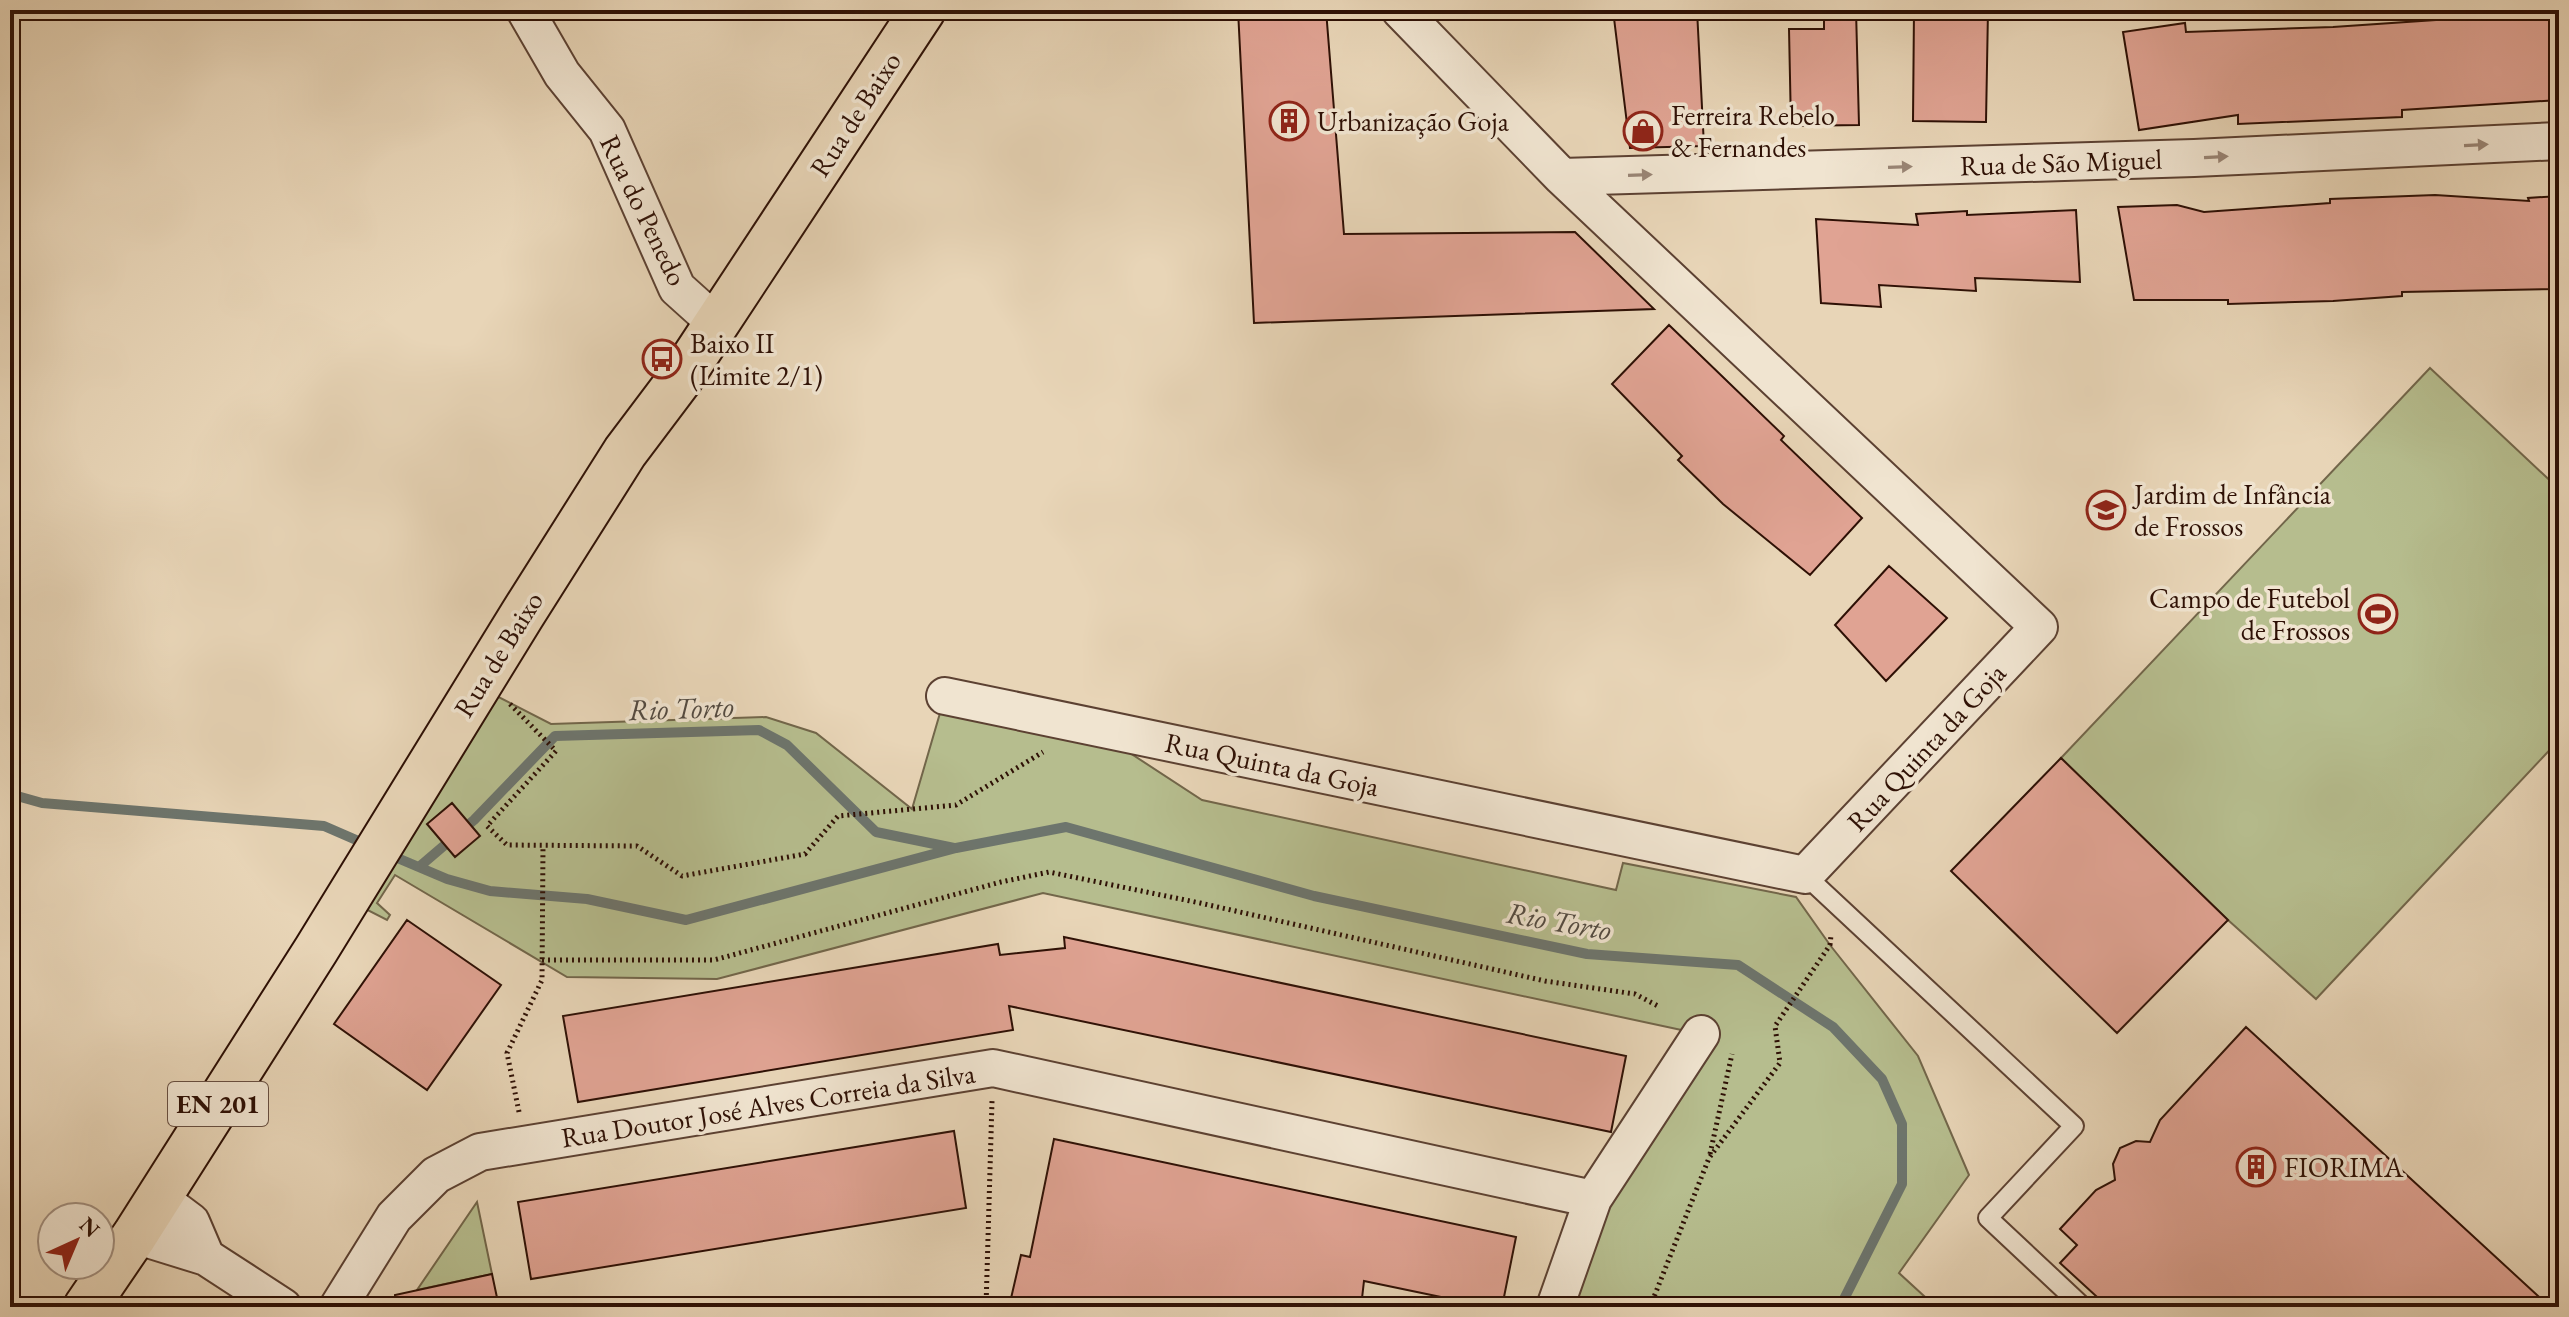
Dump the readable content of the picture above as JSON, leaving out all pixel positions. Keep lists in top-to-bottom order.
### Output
{
  "streets": {
    "main road": ["Rua de Baixo", "EN 201"],
    "street": [
      "Rua de São Miguel",
      "Rua do Penedo",
      "Rua Quinta da Goja",
      "Rua Doutor José Alves Correia da Silva"
    ]
  },
  "crossings": [
    ["Rua de Baixo", "Rua do Penedo"],
    ["Rua de São Miguel", "Rua Quinta da Goja"]
  ],
  "one_way": ["Rua de São Miguel"],
  "water": ["Rio Torto"],
  "places": {
    "building": ["Urbanização Goja", "FIORIMA"],
    "shop": ["Ferreira Rebelo & Fernandes"],
    "bus stop": ["Baixo II (Limite 2/1)"],
    "school or university": ["Jardim de Infância de Frossos"],
    "sports": ["Campo de Futebol de Frossos"]
  },
  "north": "top right"
}
